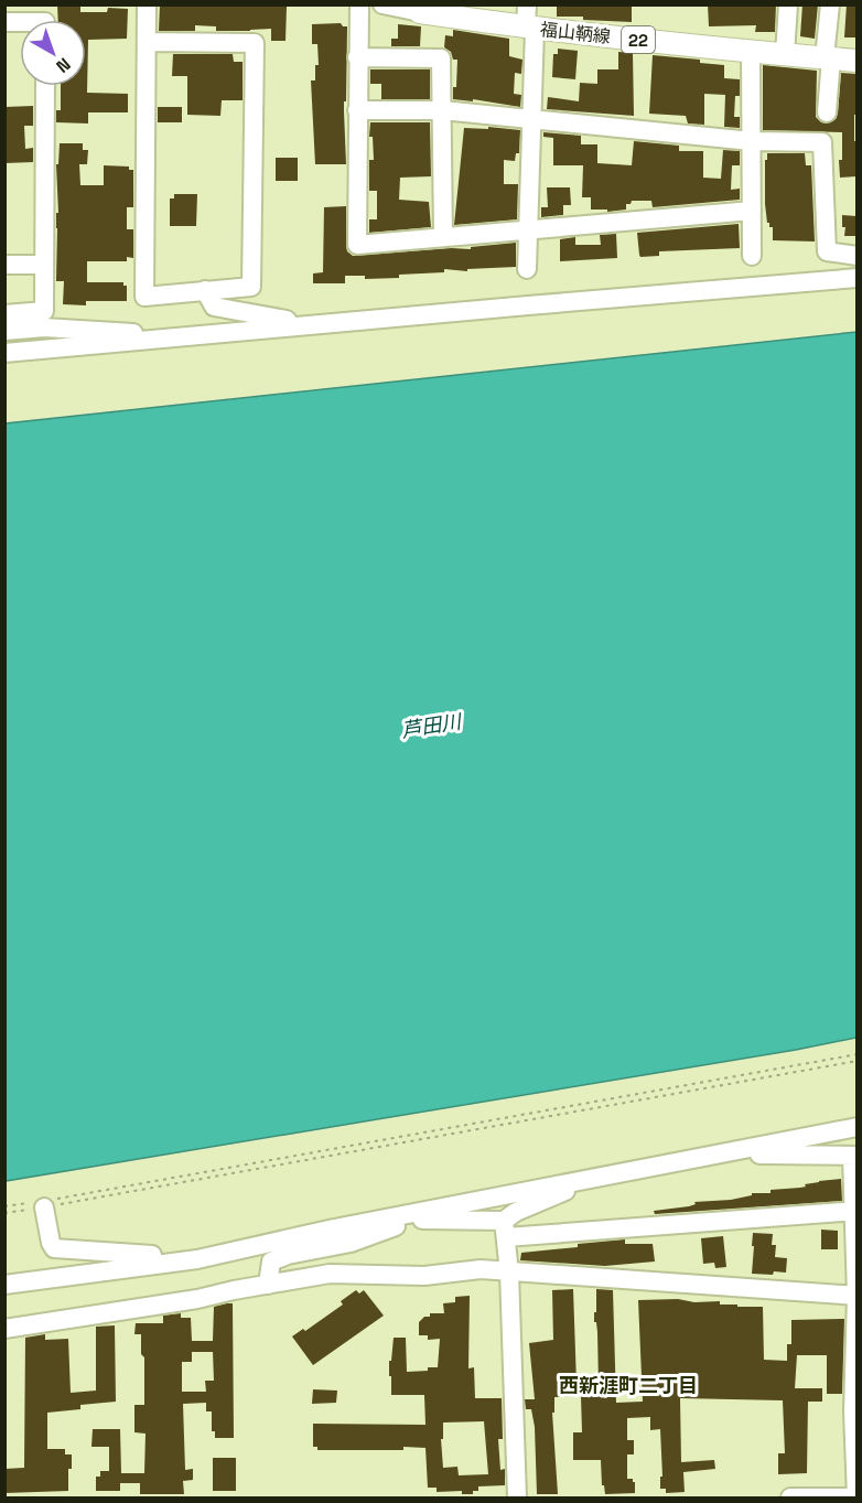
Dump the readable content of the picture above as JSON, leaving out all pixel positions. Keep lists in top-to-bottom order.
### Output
{
  "streets": {
    "main road": ["福山鞆線", "22"]
  },
  "districts": ["西新涯町二丁目"],
  "water": ["芦田川"],
  "north": "bottom right"
}
